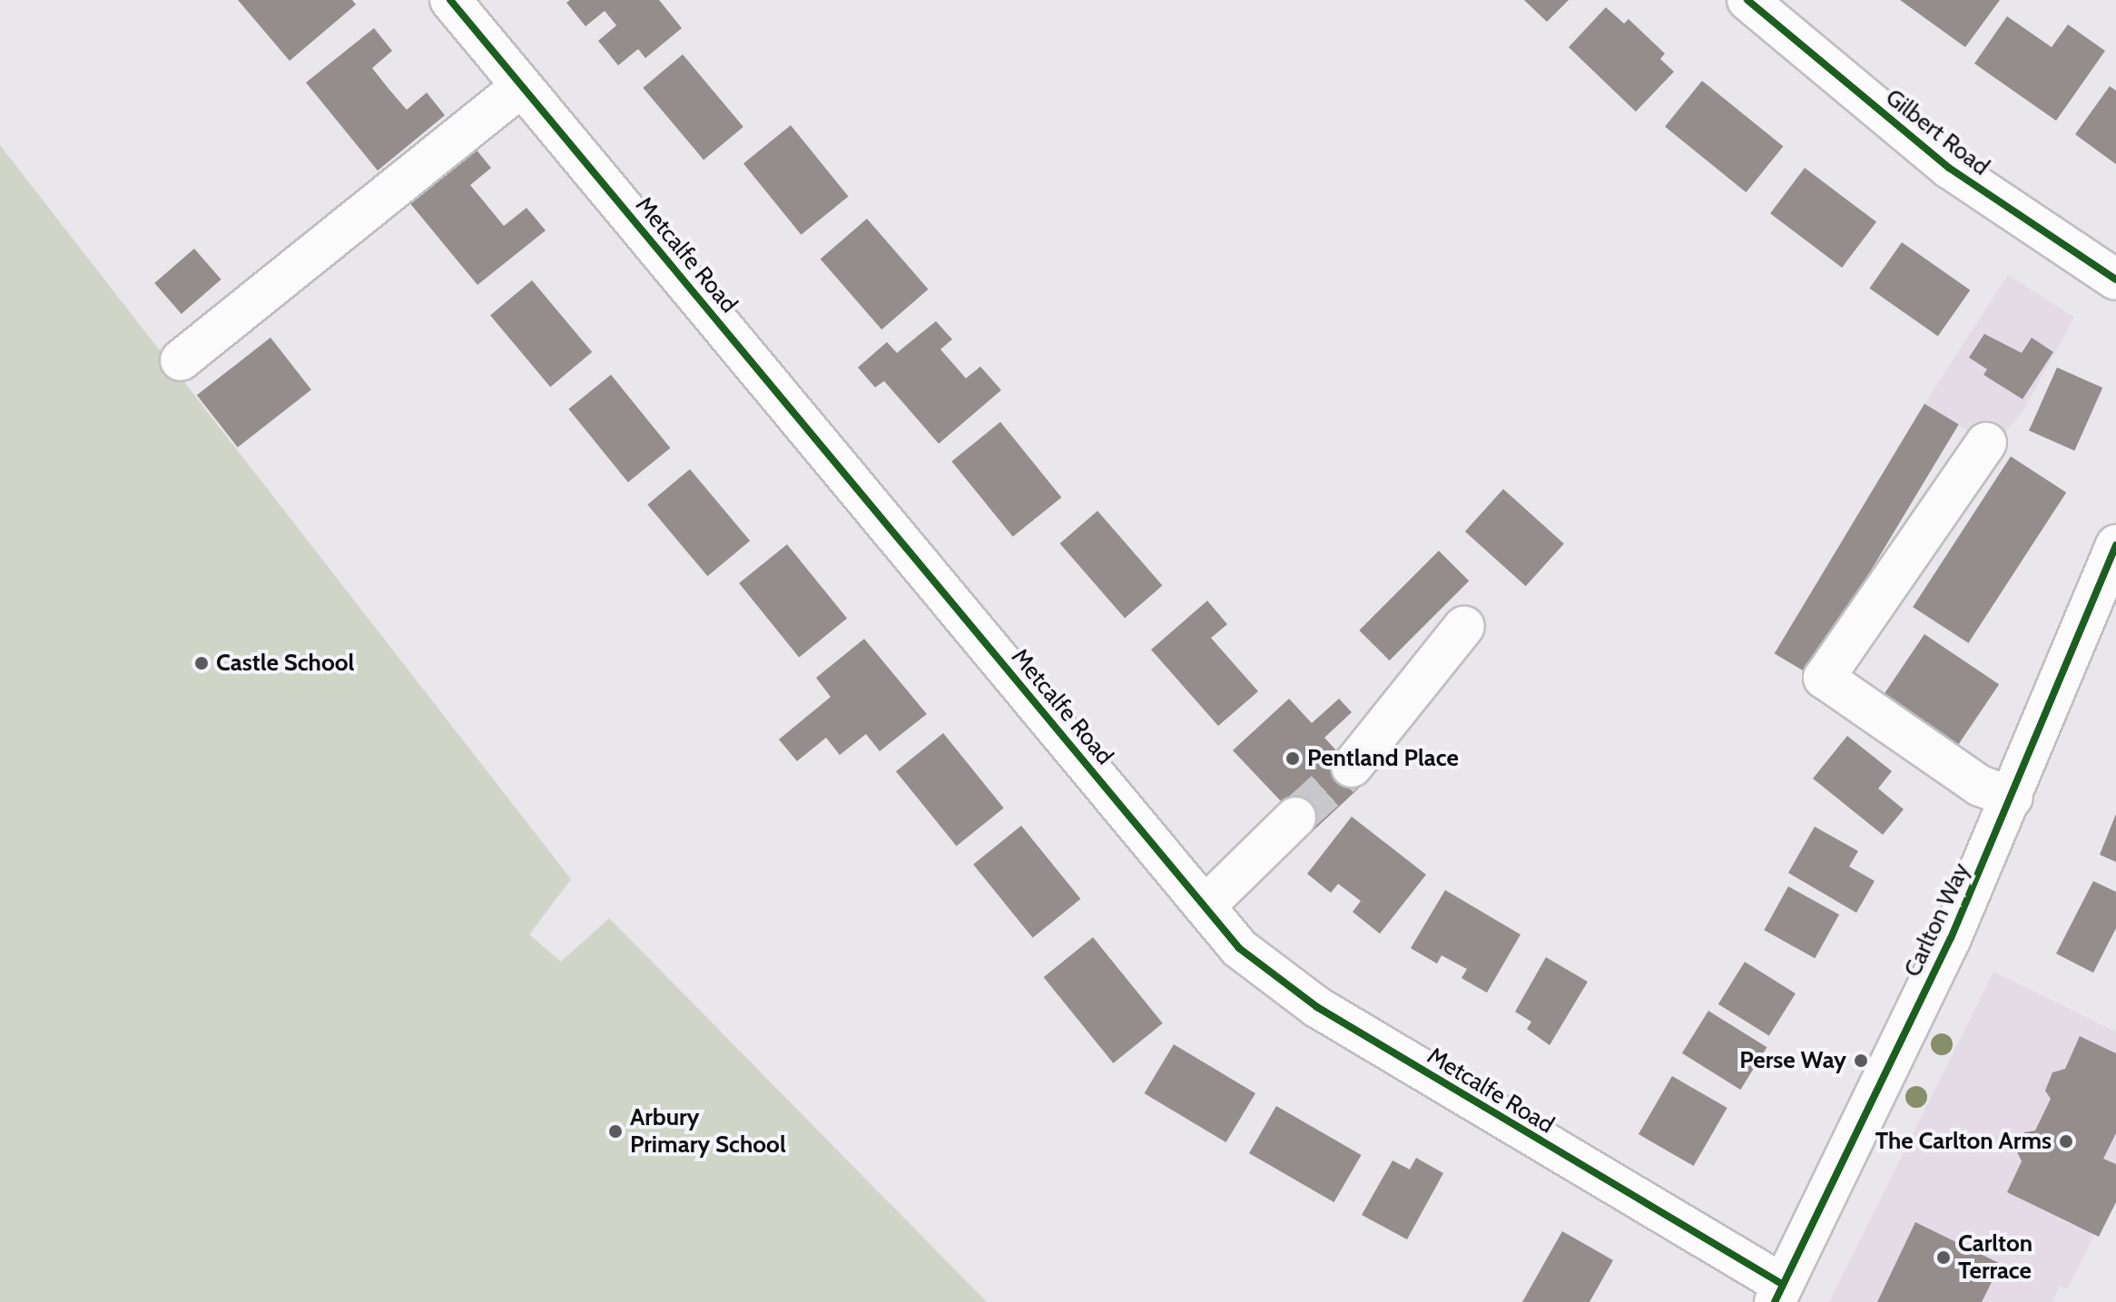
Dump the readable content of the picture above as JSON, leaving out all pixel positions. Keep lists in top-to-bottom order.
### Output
{
  "streets": {
    "street": ["Gilbert Road", "Metcalfe Road", "Carlton Way"]
  },
  "crossings": [
    ["Metcalfe Road", "Carlton Way"]
  ],
  "places": [
    "Castle School",
    "Pentland Place",
    "Perse Way",
    "Arbury Primary School",
    "The Carlton Arms",
    "Carlton Terrace"
  ]
}
